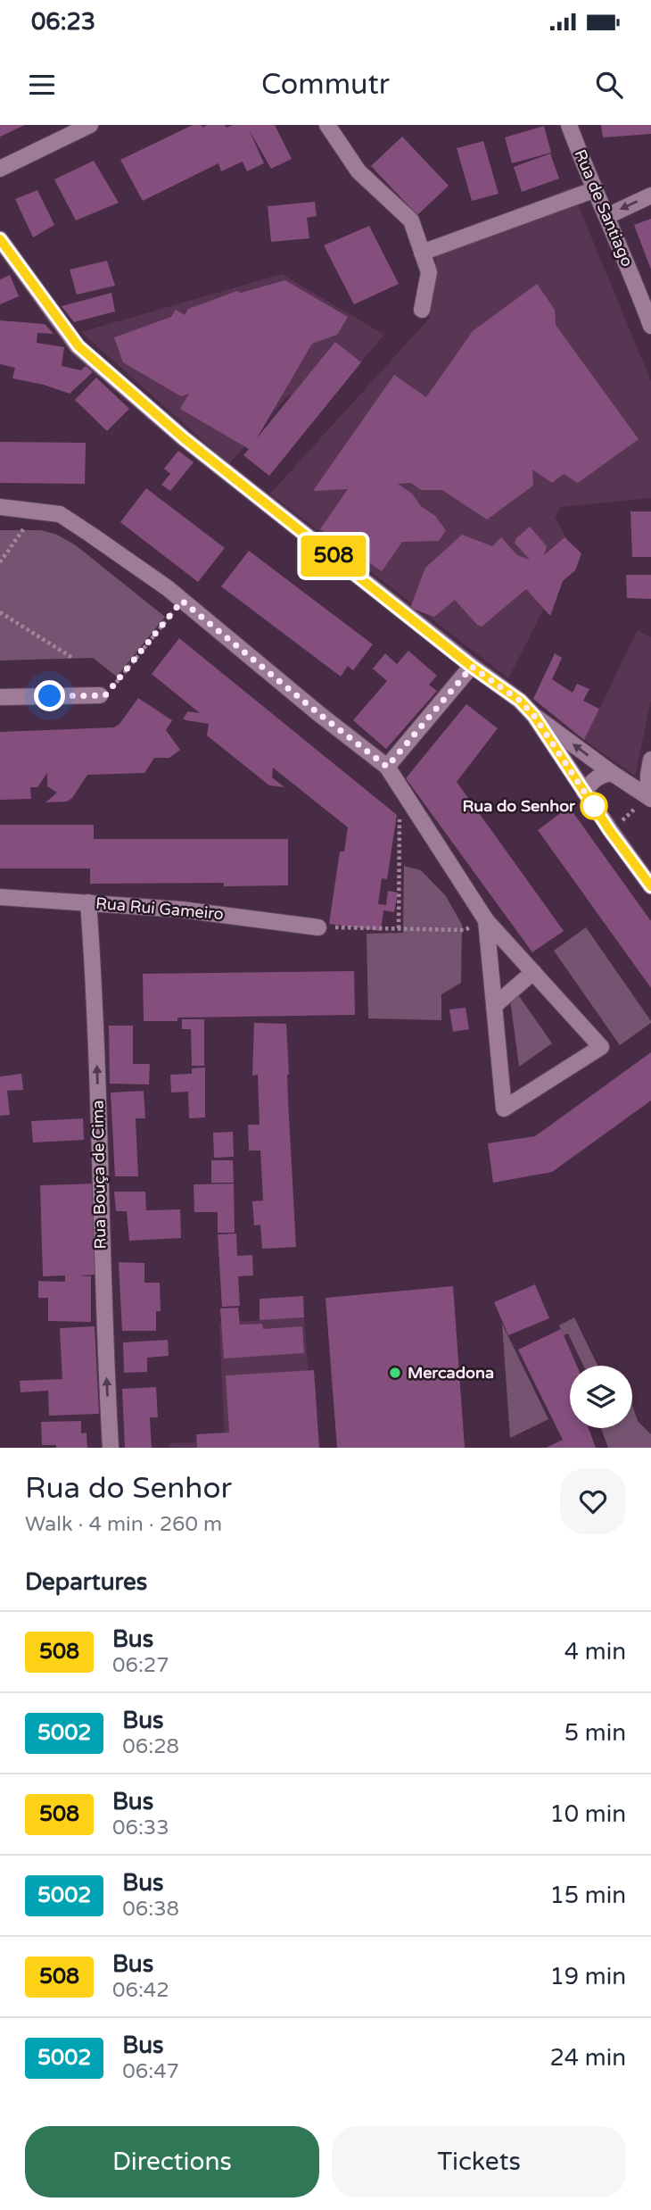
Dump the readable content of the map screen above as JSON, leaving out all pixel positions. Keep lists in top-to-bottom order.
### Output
{
  "streets": {
    "street": ["Rua de Santiago", "Rua Rui Gameiro", "Rua Bouça de Cima"]
  },
  "crossings": [
    ["Rua Rui Gameiro", "Rua Bouça de Cima"]
  ],
  "one_way": ["Rua Bouça de Cima"],
  "places": ["Rua do Senhor", "Mercadona"],
  "lines": ["bus line 508"],
  "page": {
    "status": "06:23",
    "header": "Commutr",
    "on_map": "508",
    "heading": [
      ["Rua do Senhor", "Walk · 4 min · 260 m"],
      "Departures"
    ],
    "list": [
      {
        "mark": "508",
        "name": "Bus",
        "note": "06:27",
        "value": "4 min"
      },
      {
        "mark": "5002",
        "name": "Bus",
        "note": "06:28",
        "value": "5 min"
      },
      {
        "mark": "508",
        "name": "Bus",
        "note": "06:33",
        "value": "10 min"
      },
      {
        "mark": "5002",
        "name": "Bus",
        "note": "06:38",
        "value": "15 min"
      },
      {
        "mark": "508",
        "name": "Bus",
        "note": "06:42",
        "value": "19 min"
      },
      {
        "mark": "5002",
        "name": "Bus",
        "note": "06:47",
        "value": "24 min"
      }
    ],
    "buttons": ["Directions", "Tickets"]
  }
}
